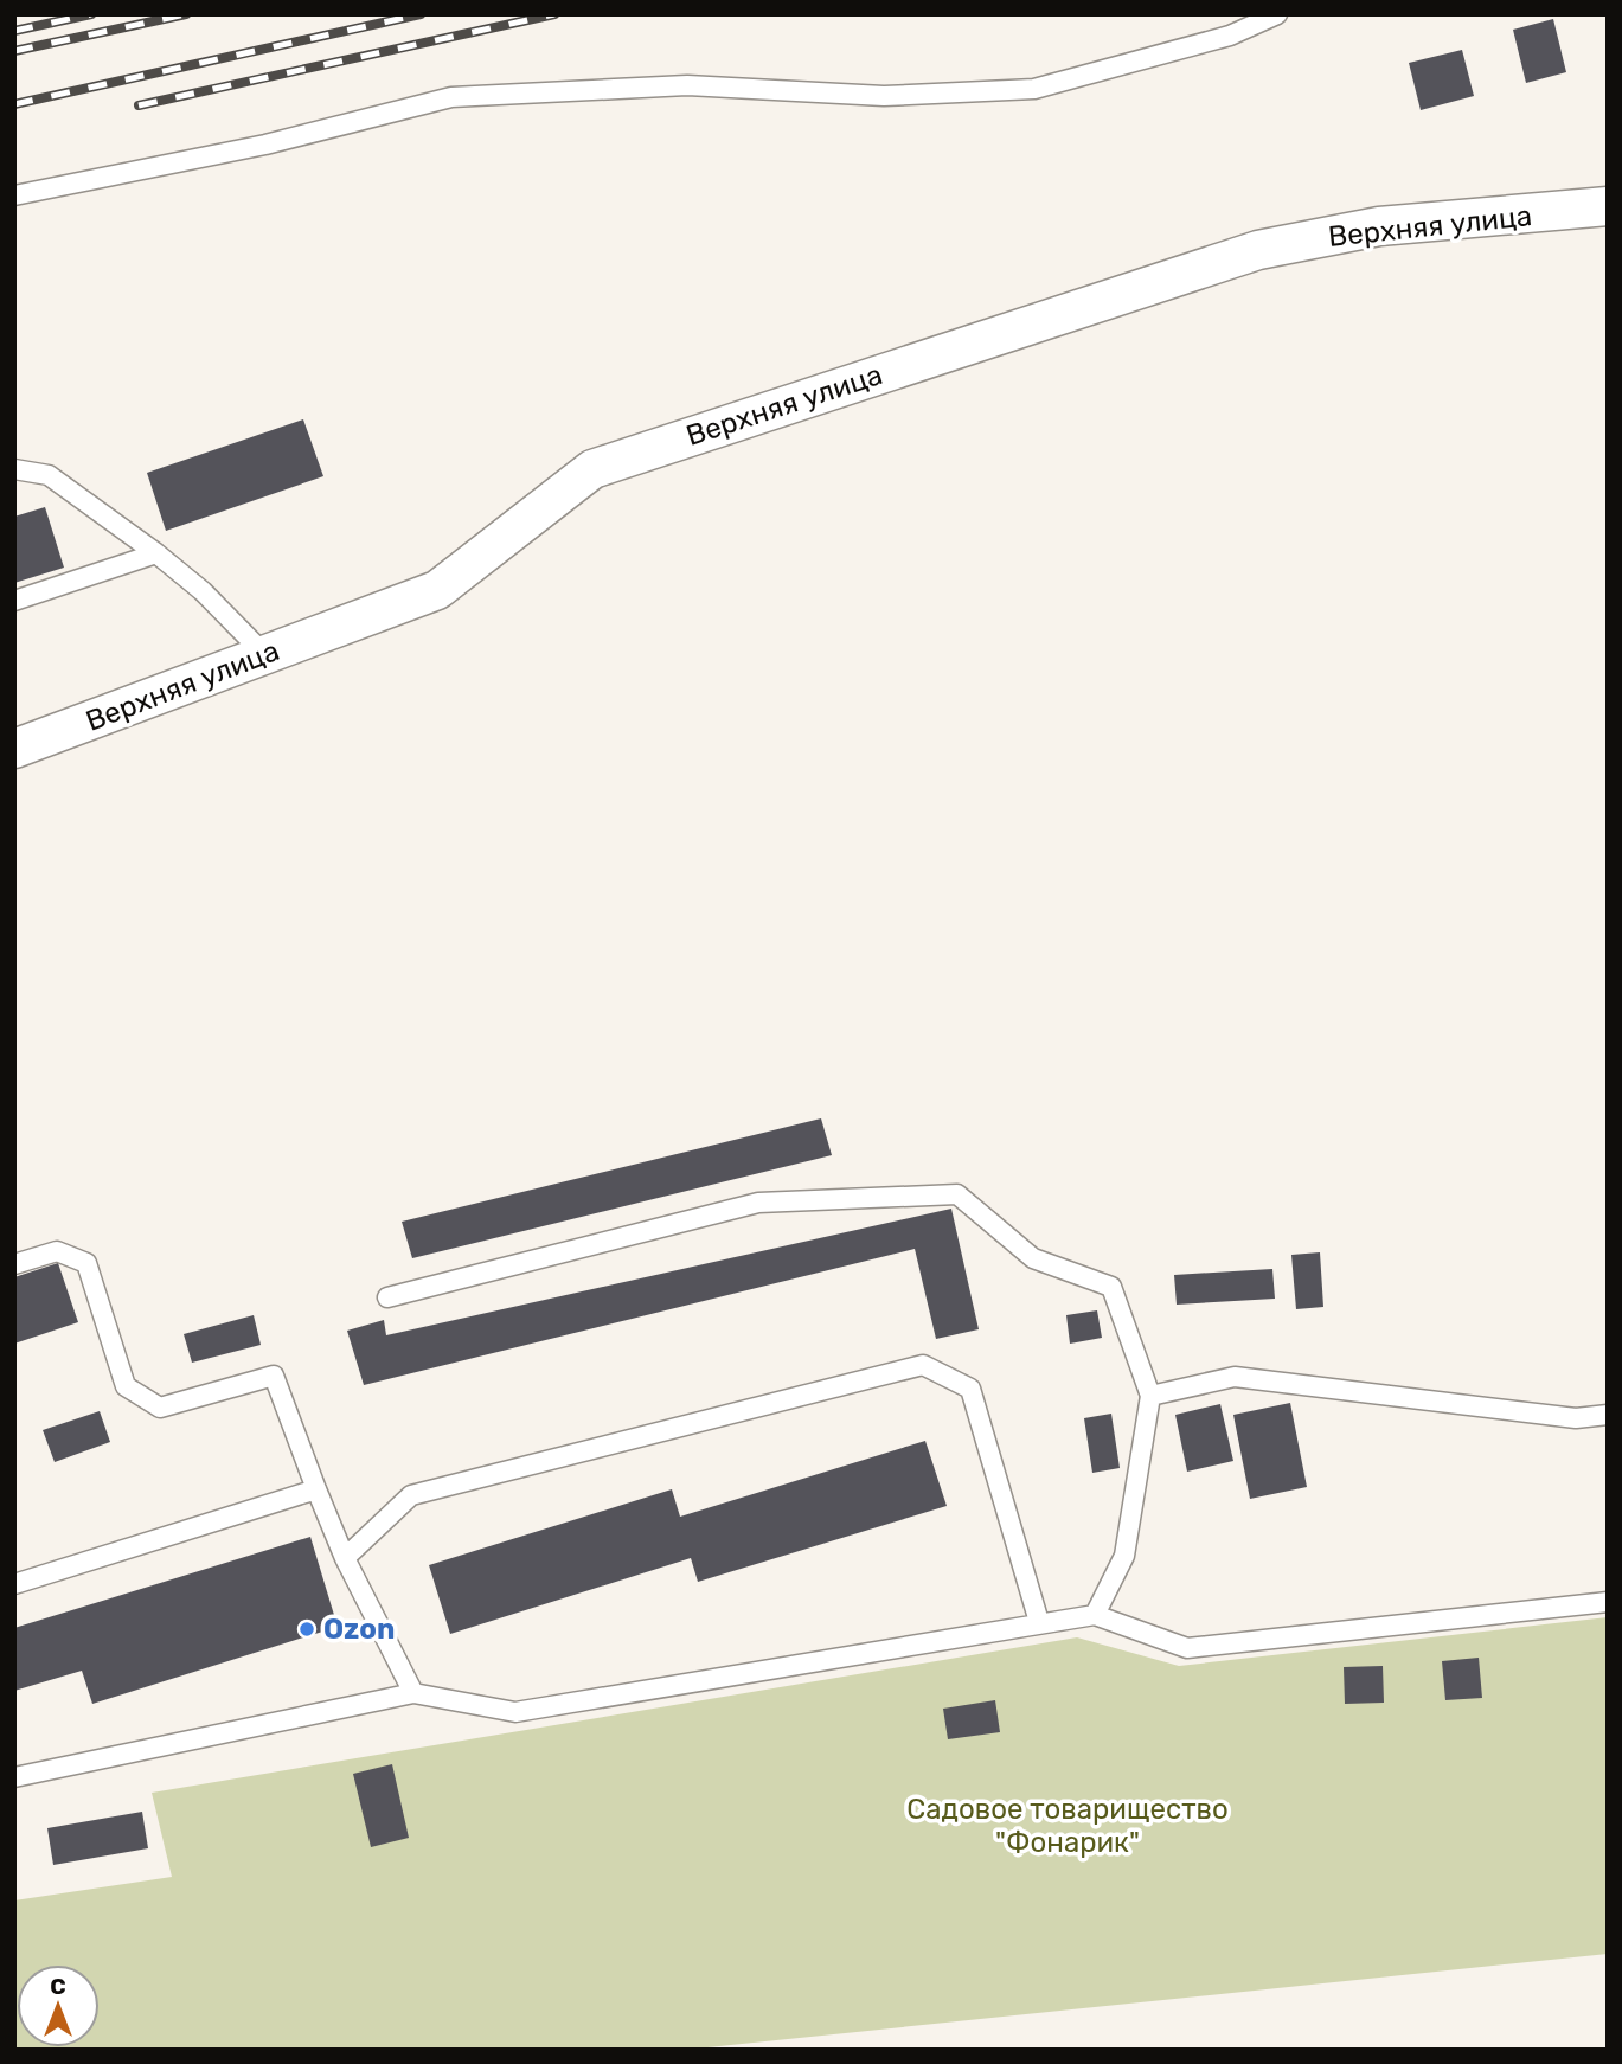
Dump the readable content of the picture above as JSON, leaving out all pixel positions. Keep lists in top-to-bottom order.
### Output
{
  "streets": {
    "street": ["Верхняя улица"]
  },
  "parks": ["Садовое товарищество \"Фонарик\""],
  "places": ["Ozon"],
  "north": "top"
}
